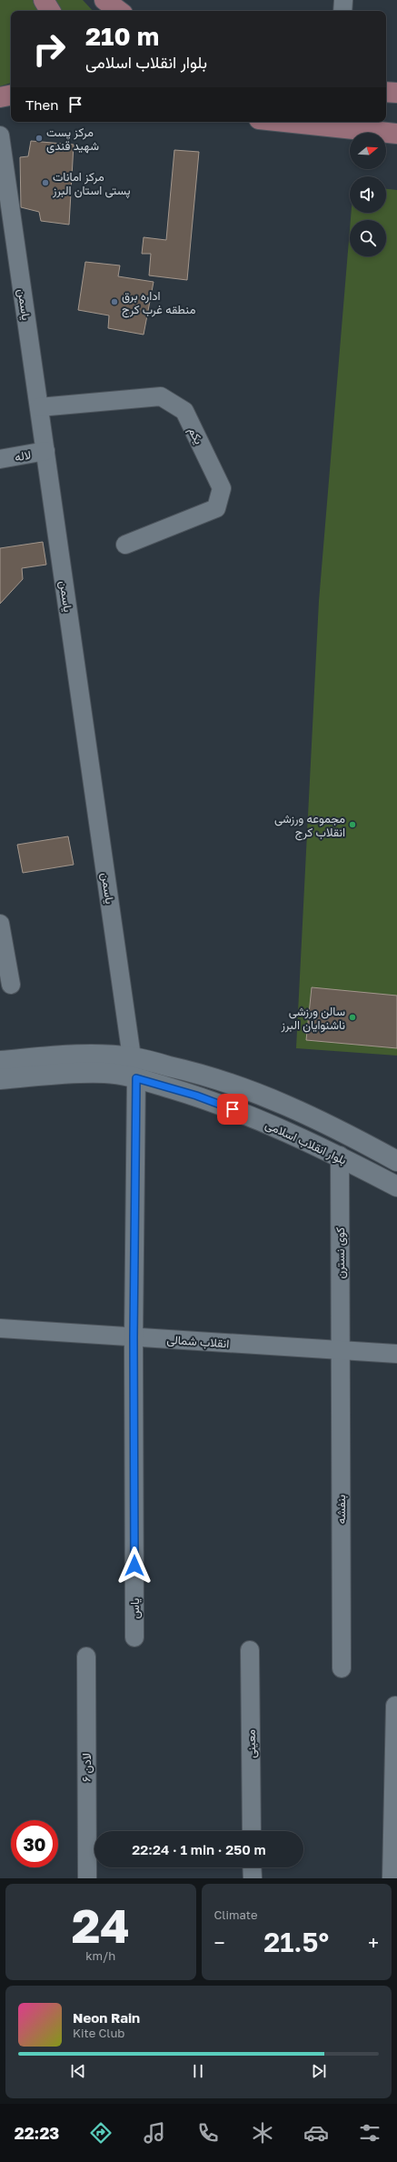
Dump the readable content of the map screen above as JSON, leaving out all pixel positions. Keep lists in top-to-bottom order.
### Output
{
  "streets": {
    "main road": ["بلوار انقلاب اسلامی"],
    "street": [
      "یاسمن",
      "یکم",
      "لاله",
      "کوی نسترن",
      "انقلاب شمالی",
      "بنفشه",
      "یاس",
      "معینی",
      "لادن ۶"
    ]
  },
  "crossings": [
    ["یاسمن", "یکم"],
    ["یاسمن", "لاله"],
    ["یاسمن", "بلوار انقلاب اسلامی"],
    ["بلوار انقلاب اسلامی", "کوی نسترن"],
    ["بلوار انقلاب اسلامی", "یاس"],
    ["کوی نسترن", "انقلاب شمالی"],
    ["کوی نسترن", "بنفشه"],
    ["انقلاب شمالی", "بنفشه"],
    ["انقلاب شمالی", "یاس"]
  ],
  "places": [
    "مرکز پست شهید قندی",
    "مرکز امانات پستی استان البرز",
    "اداره برق منطقه غرب کرج",
    "مجموعه ورزشی انقلاب کرج",
    "سالن ورزشی ناشنوایان البرز"
  ],
  "north": "right",
  "page": {
    "turn": ["210 m", "بلوار انقلاب اسلامی"],
    "then": "Then",
    "limit": "30",
    "trip": "22:24 · 1 min · 250 m",
    "tile": [
      ["24", "km/h"],
      "Climate"
    ],
    "heat": ["−", "21.5°", "+"],
    "song": ["Neon Rain", "Kite Club"],
    "tabs": "22:23"
  }
}
